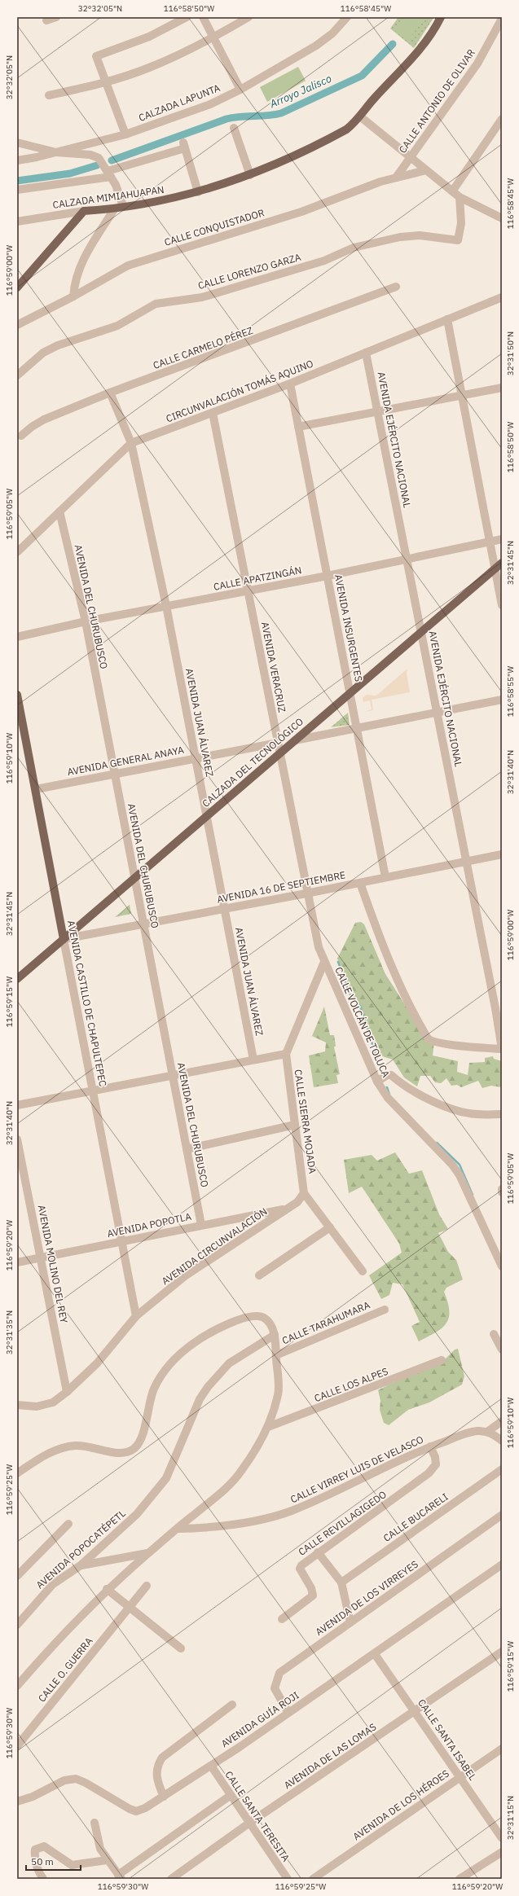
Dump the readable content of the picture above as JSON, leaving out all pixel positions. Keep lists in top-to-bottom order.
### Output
{
  "streets": {
    "main road": ["CALZADA MIMIAHUAPAN", "CALZADA DEL TECNOLÓGICO", "AVENIDA CASTILLO DE CHAPULTEPEC"],
    "street": [
      "CALLE ANTONIO DE OLIVAR",
      "CALZADA LAPUNTA",
      "CALLE CONQUISTADOR",
      "CALLE LORENZO GARZA",
      "CALLE CARMELO PÉREZ",
      "CIRCUNVALACIÓN TOMÁS AQUINO",
      "AVENIDA EJÉRCITO NACIONAL",
      "CALLE APATZINGÁN",
      "AVENIDA DEL CHURUBUSCO",
      "AVENIDA INSURGENTES",
      "AVENIDA VERACRUZ",
      "AVENIDA JUAN ÁLVAREZ",
      "AVENIDA GENERAL ANAYA",
      "AVENIDA 16 DE SEPTIEMBRE",
      "CALLE VOLCÁN DE TOLUCA",
      "CALLE SIERRA MOJADA",
      "AVENIDA POPOTLA",
      "AVENIDA CIRCUNVALACIÓN",
      "AVENIDA MOLINO DEL REY",
      "CALLE TARAHUMARA",
      "CALLE LOS ALPES",
      "CALLE VIRREY LUIS DE VELASCO",
      "CALLE BUCARELI",
      "CALLE REVILLAGIGEDO",
      "AVENIDA POPOCATÉPETL",
      "AVENIDA DE LOS VIRREYES",
      "CALLE O. GUERRA",
      "AVENIDA GUÍA ROJI",
      "CALLE SANTA ISABEL",
      "AVENIDA DE LAS LOMAS",
      "AVENIDA DE LOS HÉROES",
      "CALLE SANTA TERESITA"
    ]
  },
  "crossings": [
    ["CALLE ANTONIO DE OLIVAR", "CALLE CONQUISTADOR"],
    ["CALLE CARMELO PÉREZ", "AVENIDA JUAN ÁLVAREZ"],
    ["CIRCUNVALACIÓN TOMÁS AQUINO", "AVENIDA EJÉRCITO NACIONAL"],
    ["CIRCUNVALACIÓN TOMÁS AQUINO", "AVENIDA DEL CHURUBUSCO"],
    ["CIRCUNVALACIÓN TOMÁS AQUINO", "AVENIDA INSURGENTES"],
    ["CIRCUNVALACIÓN TOMÁS AQUINO", "AVENIDA VERACRUZ"],
    ["CIRCUNVALACIÓN TOMÁS AQUINO", "AVENIDA JUAN ÁLVAREZ"],
    ["AVENIDA EJÉRCITO NACIONAL", "CALLE APATZINGÁN"],
    ["AVENIDA EJÉRCITO NACIONAL", "CALZADA DEL TECNOLÓGICO"],
    ["AVENIDA EJÉRCITO NACIONAL", "AVENIDA 16 DE SEPTIEMBRE"],
    ["CALLE APATZINGÁN", "AVENIDA DEL CHURUBUSCO"],
    ["CALLE APATZINGÁN", "AVENIDA INSURGENTES"],
    ["CALLE APATZINGÁN", "AVENIDA VERACRUZ"],
    ["CALLE APATZINGÁN", "AVENIDA JUAN ÁLVAREZ"],
    ["AVENIDA DEL CHURUBUSCO", "AVENIDA GENERAL ANAYA"],
    ["AVENIDA DEL CHURUBUSCO", "CALZADA DEL TECNOLÓGICO"],
    ["AVENIDA DEL CHURUBUSCO", "AVENIDA 16 DE SEPTIEMBRE"],
    ["AVENIDA DEL CHURUBUSCO", "AVENIDA POPOTLA"],
    ["AVENIDA INSURGENTES", "CALZADA DEL TECNOLÓGICO"],
    ["AVENIDA INSURGENTES", "AVENIDA 16 DE SEPTIEMBRE"],
    ["AVENIDA VERACRUZ", "AVENIDA GENERAL ANAYA"],
    ["AVENIDA VERACRUZ", "CALZADA DEL TECNOLÓGICO"],
    ["AVENIDA VERACRUZ", "AVENIDA 16 DE SEPTIEMBRE"],
    ["AVENIDA VERACRUZ", "CALLE VOLCÁN DE TOLUCA"],
    ["AVENIDA VERACRUZ", "CALLE SIERRA MOJADA"],
    ["AVENIDA JUAN ÁLVAREZ", "AVENIDA GENERAL ANAYA"],
    ["AVENIDA JUAN ÁLVAREZ", "CALZADA DEL TECNOLÓGICO"],
    ["AVENIDA JUAN ÁLVAREZ", "AVENIDA 16 DE SEPTIEMBRE"],
    ["AVENIDA GENERAL ANAYA", "AVENIDA CASTILLO DE CHAPULTEPEC"],
    ["CALZADA DEL TECNOLÓGICO", "AVENIDA 16 DE SEPTIEMBRE"],
    ["CALZADA DEL TECNOLÓGICO", "AVENIDA CASTILLO DE CHAPULTEPEC"],
    ["AVENIDA 16 DE SEPTIEMBRE", "AVENIDA CASTILLO DE CHAPULTEPEC"],
    ["AVENIDA CASTILLO DE CHAPULTEPEC", "AVENIDA POPOTLA"],
    ["AVENIDA CASTILLO DE CHAPULTEPEC", "AVENIDA CIRCUNVALACIÓN"],
    ["CALLE VOLCÁN DE TOLUCA", "CALLE SIERRA MOJADA"],
    ["CALLE SIERRA MOJADA", "AVENIDA CIRCUNVALACIÓN"],
    ["AVENIDA POPOTLA", "AVENIDA CIRCUNVALACIÓN"],
    ["AVENIDA POPOTLA", "AVENIDA MOLINO DEL REY"],
    ["AVENIDA CIRCUNVALACIÓN", "AVENIDA MOLINO DEL REY"],
    ["CALLE VIRREY LUIS DE VELASCO", "CALLE REVILLAGIGEDO"],
    ["AVENIDA DE LOS VIRREYES", "AVENIDA GUÍA ROJI"],
    ["AVENIDA GUÍA ROJI", "CALLE SANTA ISABEL"],
    ["AVENIDA GUÍA ROJI", "CALLE SANTA TERESITA"],
    ["CALLE SANTA ISABEL", "AVENIDA DE LAS LOMAS"],
    ["CALLE SANTA ISABEL", "AVENIDA DE LOS HÉROES"],
    ["AVENIDA DE LAS LOMAS", "CALLE SANTA TERESITA"]
  ],
  "water": ["Arroyo Jalisco"],
  "scale_bar": "50 m",
  "coordinates": [
    "32°32'05\"N",
    "116°58'50\"W",
    "116°58'45\"W",
    "116°59'00\"W",
    "32°31'50\"N",
    "116°59'05\"W",
    "32°31'45\"N",
    "116°58'55\"W",
    "116°59'10\"W",
    "32°31'40\"N",
    "116°59'15\"W",
    "116°59'20\"W",
    "32°31'35\"N",
    "116°59'25\"W",
    "116°59'30\"W",
    "32°31'15\"N"
  ]
}
